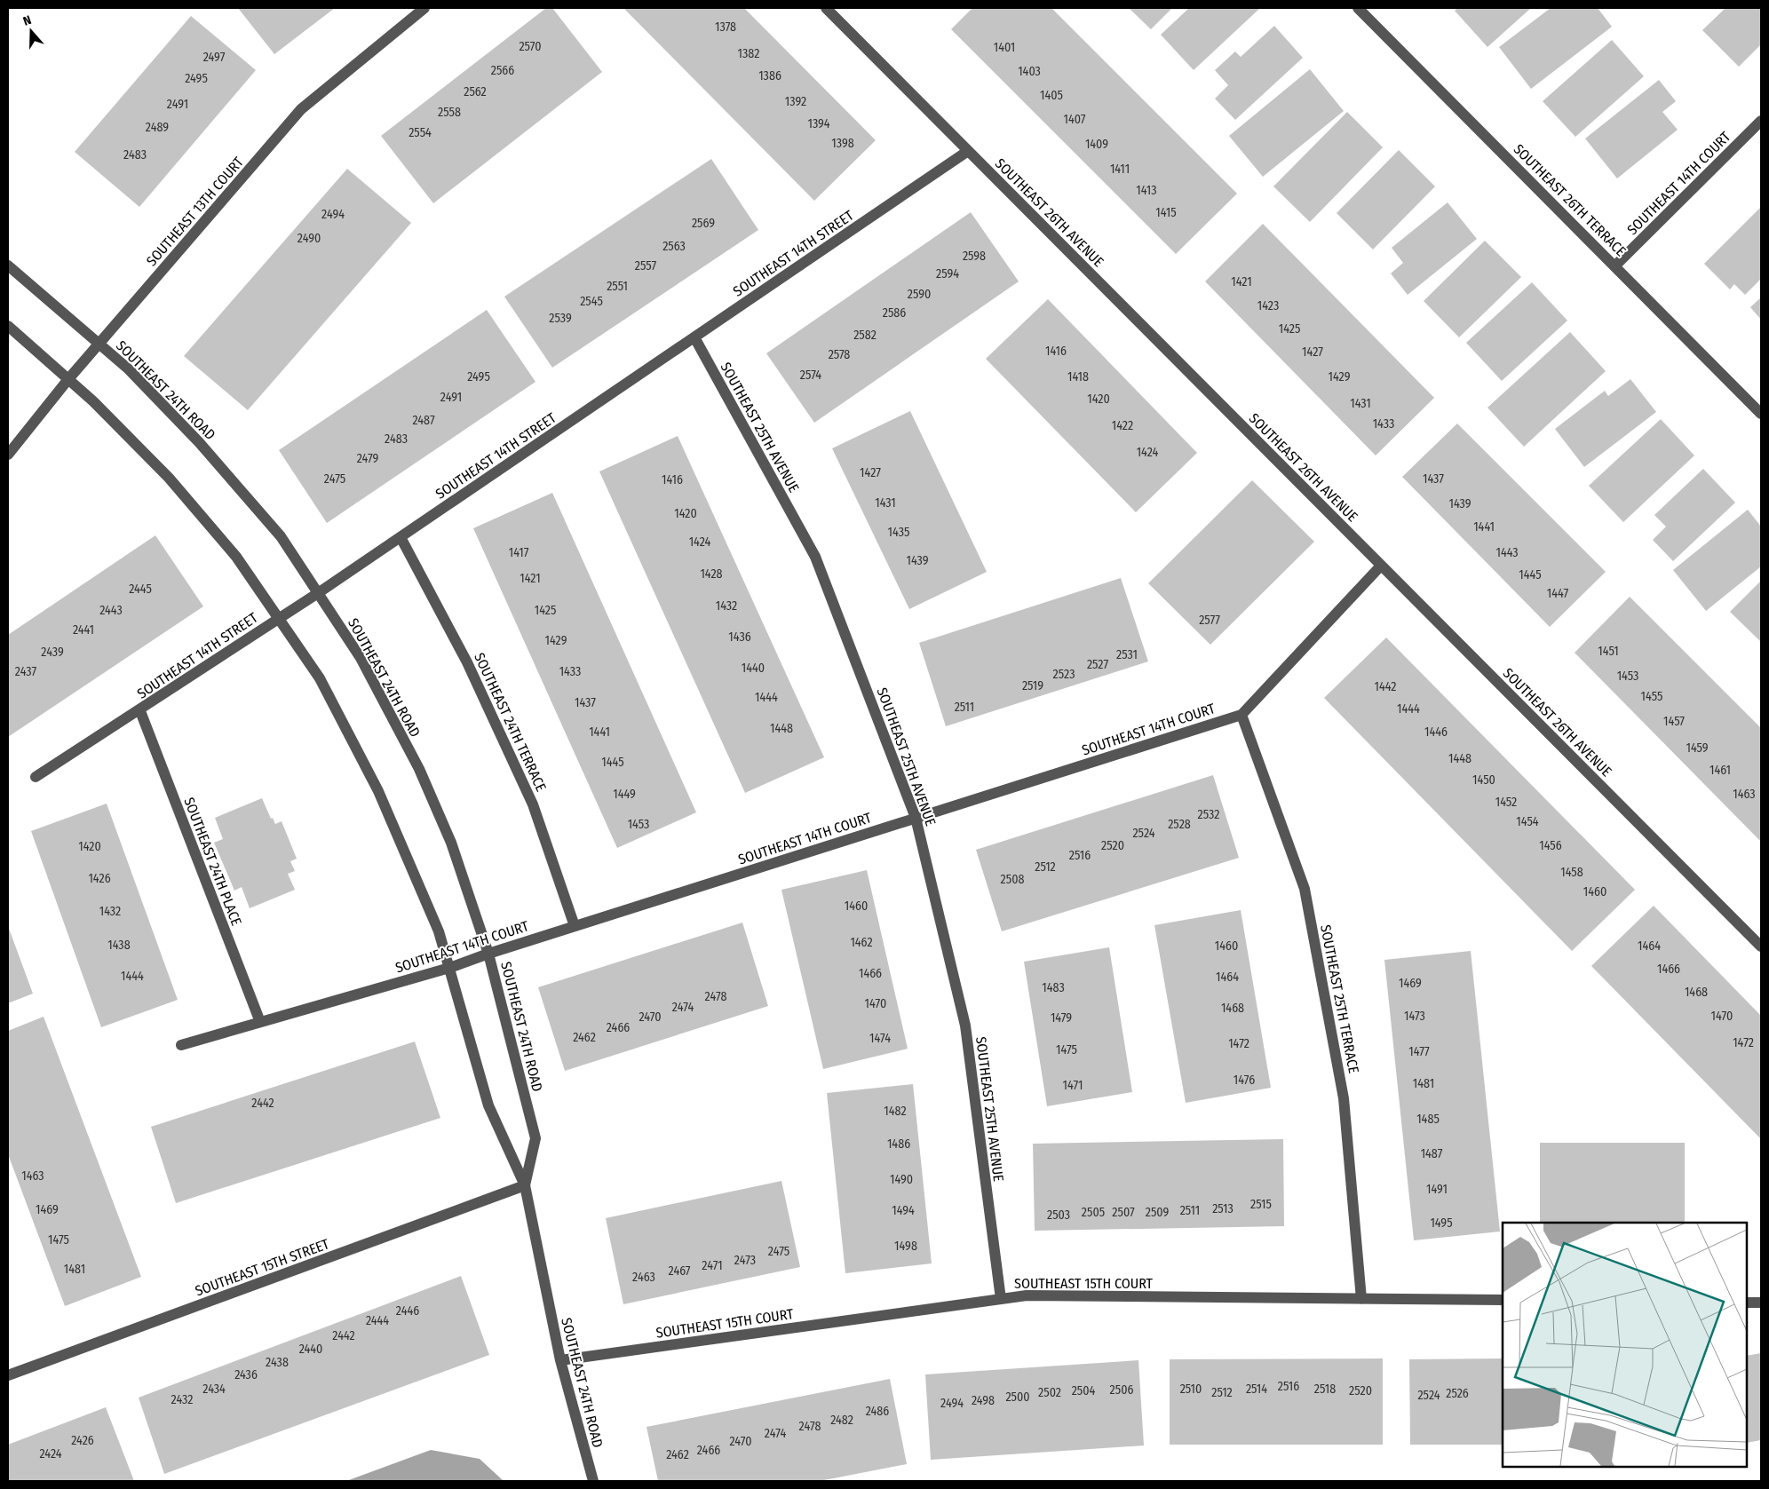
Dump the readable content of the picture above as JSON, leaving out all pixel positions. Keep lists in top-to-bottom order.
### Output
{
  "streets": {
    "street": [
      "SOUTHEAST 14TH COURT",
      "SOUTHEAST 26TH TERRACE",
      "SOUTHEAST 13TH COURT",
      "SOUTHEAST 26TH AVENUE",
      "SOUTHEAST 14TH STREET",
      "SOUTHEAST 24TH ROAD",
      "SOUTHEAST 25TH AVENUE",
      "SOUTHEAST 24TH TERRACE",
      "SOUTHEAST 24TH PLACE",
      "SOUTHEAST 25TH TERRACE",
      "SOUTHEAST 15TH STREET",
      "SOUTHEAST 15TH COURT"
    ]
  },
  "crossings": [
    ["SOUTHEAST 14TH COURT", "SOUTHEAST 26TH TERRACE"],
    ["SOUTHEAST 14TH COURT", "SOUTHEAST 26TH AVENUE"],
    ["SOUTHEAST 14TH COURT", "SOUTHEAST 24TH ROAD"],
    ["SOUTHEAST 14TH COURT", "SOUTHEAST 25TH AVENUE"],
    ["SOUTHEAST 14TH COURT", "SOUTHEAST 24TH TERRACE"],
    ["SOUTHEAST 14TH COURT", "SOUTHEAST 24TH PLACE"],
    ["SOUTHEAST 14TH COURT", "SOUTHEAST 25TH TERRACE"],
    ["SOUTHEAST 13TH COURT", "SOUTHEAST 24TH ROAD"],
    ["SOUTHEAST 26TH AVENUE", "SOUTHEAST 14TH STREET"],
    ["SOUTHEAST 14TH STREET", "SOUTHEAST 24TH ROAD"],
    ["SOUTHEAST 14TH STREET", "SOUTHEAST 25TH AVENUE"],
    ["SOUTHEAST 14TH STREET", "SOUTHEAST 24TH TERRACE"],
    ["SOUTHEAST 14TH STREET", "SOUTHEAST 24TH PLACE"],
    ["SOUTHEAST 24TH ROAD", "SOUTHEAST 15TH STREET"],
    ["SOUTHEAST 24TH ROAD", "SOUTHEAST 15TH COURT"],
    ["SOUTHEAST 25TH AVENUE", "SOUTHEAST 15TH COURT"],
    ["SOUTHEAST 25TH TERRACE", "SOUTHEAST 15TH COURT"]
  ],
  "house_numbers": [
    "1378",
    "2570",
    "1401",
    "1382",
    "2497",
    "2566",
    "1403",
    "1386",
    "2495",
    "2562",
    "1405",
    "1392",
    "2491",
    "2558",
    "1407",
    "1394",
    "2489",
    "2554",
    "1398",
    "1409",
    "2483",
    "1411",
    "1413",
    "1415",
    "2494",
    "2569",
    "2490",
    "2563",
    "2598",
    "2557",
    "2594",
    "1421",
    "2551",
    "2590",
    "2545",
    "1423",
    "2586",
    "2539",
    "1425",
    "2582",
    "1416",
    "1427",
    "2578",
    "2574",
    "2495",
    "1418",
    "1429",
    "2491",
    "1420",
    "1431",
    "2487",
    "1433",
    "1422",
    "2483",
    "1424",
    "2479",
    "1427",
    "2475",
    "1437",
    "1416",
    "1431",
    "1439",
    "1420",
    "1441",
    "1435",
    "1424",
    "1417",
    "1443",
    "1439",
    "1428",
    "1445",
    "1421",
    "2445",
    "1447",
    "1432",
    "2443",
    "1425",
    "2577",
    "2441",
    "1436",
    "1429",
    "1451",
    "2439",
    "2531",
    "2527",
    "1440",
    "2437",
    "1433",
    "2523",
    "1453",
    "2519",
    "1442",
    "1455",
    "1444",
    "1437",
    "2511",
    "1444",
    "1457",
    "1448",
    "1441",
    "1446",
    "1459",
    "1448",
    "1445",
    "1461",
    "1450",
    "1449",
    "1463",
    "1452",
    "2532",
    "1454",
    "1453",
    "2528",
    "2524",
    "2520",
    "1456",
    "1420",
    "2516",
    "2512",
    "1458",
    "1426",
    "2508",
    "1460",
    "1460",
    "1432",
    "1462",
    "1438",
    "1460",
    "1464",
    "1466",
    "1466",
    "1444",
    "1464",
    "1469",
    "1483",
    "1468",
    "2478",
    "1470",
    "2474",
    "1468",
    "1473",
    "1470",
    "2470",
    "1479",
    "2466",
    "2462",
    "1474",
    "1472",
    "1472",
    "1475",
    "1477",
    "1476",
    "1481",
    "1471",
    "2442",
    "1482",
    "1485",
    "1486",
    "1487",
    "1463",
    "1490",
    "1491",
    "2515",
    "2513",
    "1469",
    "1494",
    "2511",
    "2505",
    "2507",
    "2509",
    "2503",
    "1495",
    "1475",
    "1498",
    "2475",
    "2473",
    "2471",
    "1481",
    "2467",
    "2463",
    "2446",
    "2444",
    "2442",
    "2440",
    "2438",
    "2436",
    "2516",
    "2434",
    "2510",
    "2514",
    "2518",
    "2506",
    "2504",
    "2520",
    "2502",
    "2512",
    "2526",
    "2524",
    "2500",
    "2432",
    "2498",
    "2494",
    "2486",
    "2482",
    "2478",
    "2474",
    "2426",
    "2470",
    "2466",
    "2424",
    "2462"
  ],
  "north": "top"
}
